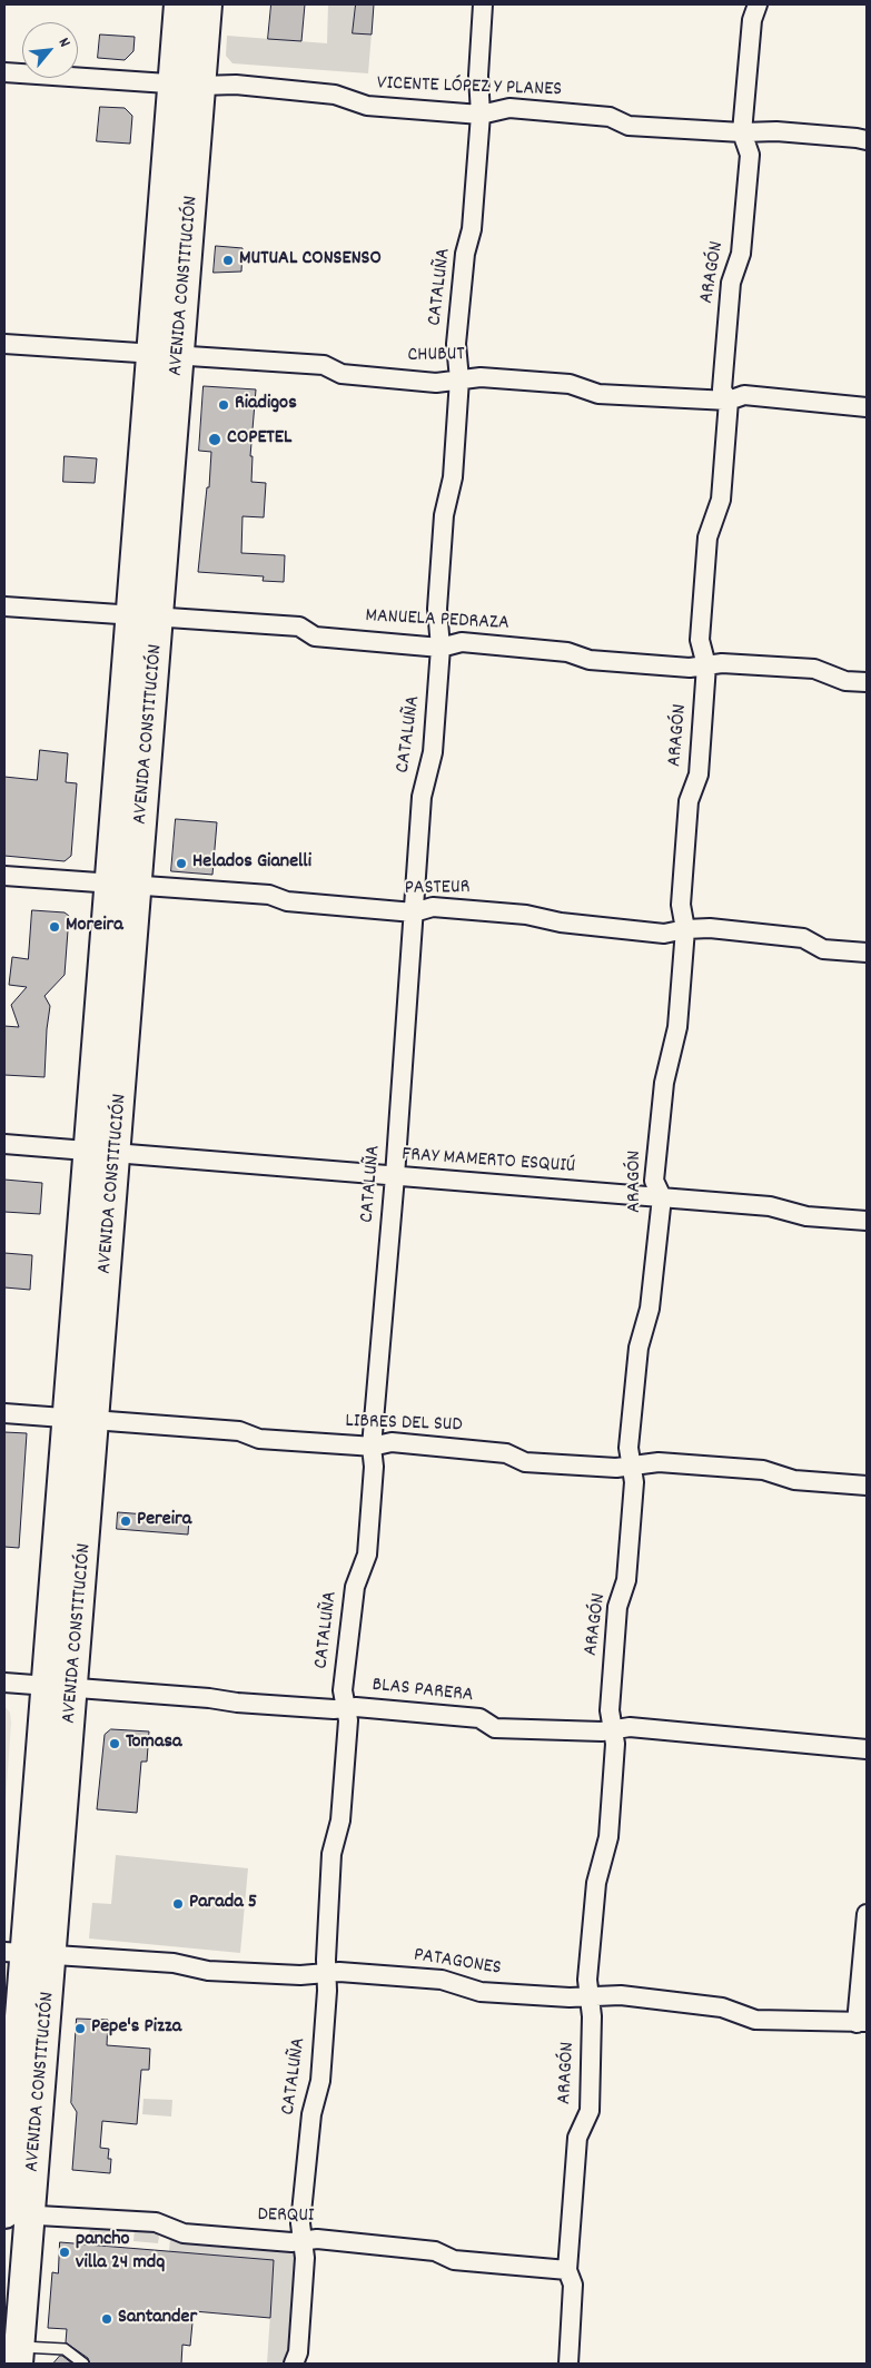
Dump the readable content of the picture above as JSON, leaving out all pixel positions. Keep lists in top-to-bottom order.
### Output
{
  "streets": {
    "main road": ["AVENIDA CONSTITUCIÓN"],
    "street": [
      "VICENTE LÓPEZ Y PLANES",
      "ARAGÓN",
      "CATALUÑA",
      "CHUBUT",
      "MANUELA PEDRAZA",
      "PASTEUR",
      "FRAY MAMERTO ESQUIÚ",
      "LIBRES DEL SUD",
      "BLAS PARERA",
      "PATAGONES",
      "DERQUI"
    ]
  },
  "crossings": [
    ["VICENTE LÓPEZ Y PLANES", "ARAGÓN"],
    ["VICENTE LÓPEZ Y PLANES", "AVENIDA CONSTITUCIÓN"],
    ["VICENTE LÓPEZ Y PLANES", "CATALUÑA"],
    ["ARAGÓN", "CHUBUT"],
    ["ARAGÓN", "MANUELA PEDRAZA"],
    ["ARAGÓN", "PASTEUR"],
    ["ARAGÓN", "FRAY MAMERTO ESQUIÚ"],
    ["ARAGÓN", "LIBRES DEL SUD"],
    ["ARAGÓN", "BLAS PARERA"],
    ["ARAGÓN", "PATAGONES"],
    ["ARAGÓN", "DERQUI"],
    ["AVENIDA CONSTITUCIÓN", "CHUBUT"],
    ["AVENIDA CONSTITUCIÓN", "MANUELA PEDRAZA"],
    ["AVENIDA CONSTITUCIÓN", "PASTEUR"],
    ["AVENIDA CONSTITUCIÓN", "FRAY MAMERTO ESQUIÚ"],
    ["AVENIDA CONSTITUCIÓN", "LIBRES DEL SUD"],
    ["AVENIDA CONSTITUCIÓN", "BLAS PARERA"],
    ["AVENIDA CONSTITUCIÓN", "PATAGONES"],
    ["AVENIDA CONSTITUCIÓN", "DERQUI"],
    ["CATALUÑA", "CHUBUT"],
    ["CATALUÑA", "MANUELA PEDRAZA"],
    ["CATALUÑA", "PASTEUR"],
    ["CATALUÑA", "FRAY MAMERTO ESQUIÚ"],
    ["CATALUÑA", "LIBRES DEL SUD"],
    ["CATALUÑA", "BLAS PARERA"],
    ["CATALUÑA", "PATAGONES"],
    ["CATALUÑA", "DERQUI"]
  ],
  "places": [
    "MUTUAL CONSENSO",
    "Riadigos",
    "COPETEL",
    "Helados Gianelli",
    "Moreira",
    "Pereira",
    "Tomasa",
    "Parada 5",
    "Pepe's Pizza",
    "pancho villa 24 mdq",
    "Santander"
  ],
  "north": "top right"
}
